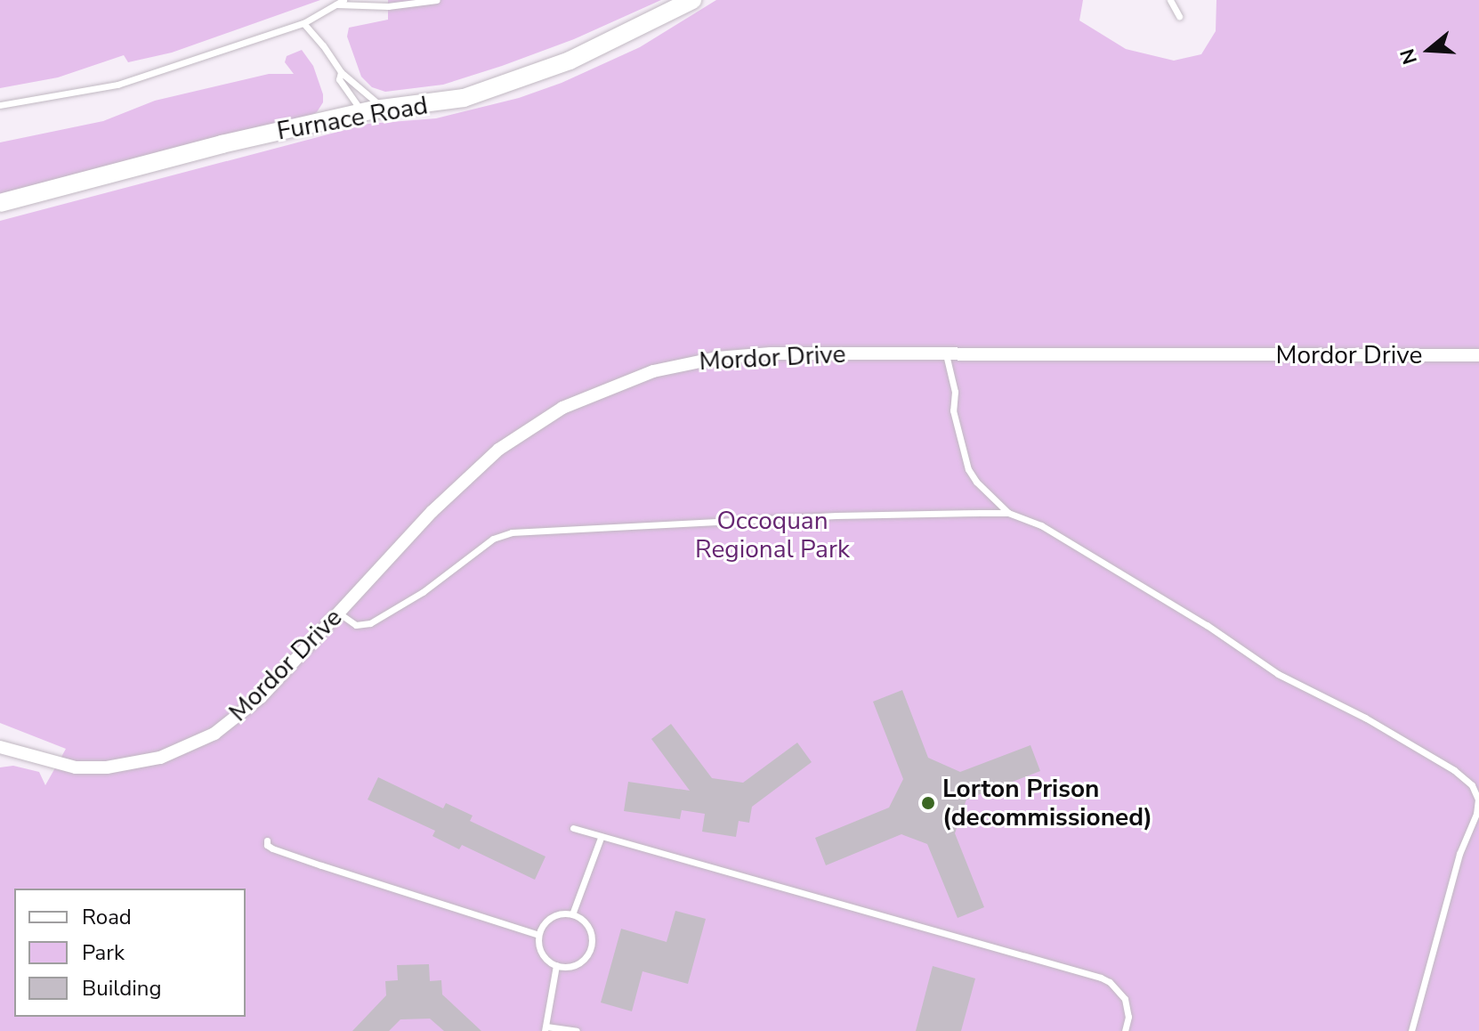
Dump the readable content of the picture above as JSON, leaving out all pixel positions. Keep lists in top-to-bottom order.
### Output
{
  "streets": {
    "main road": ["Furnace Road"],
    "street": ["Mordor Drive"]
  },
  "parks": ["Occoquan Regional Park"],
  "places": ["Lorton Prison (decommissioned)"],
  "legend": ["Road", "Park", "Building"],
  "north": "left"
}
